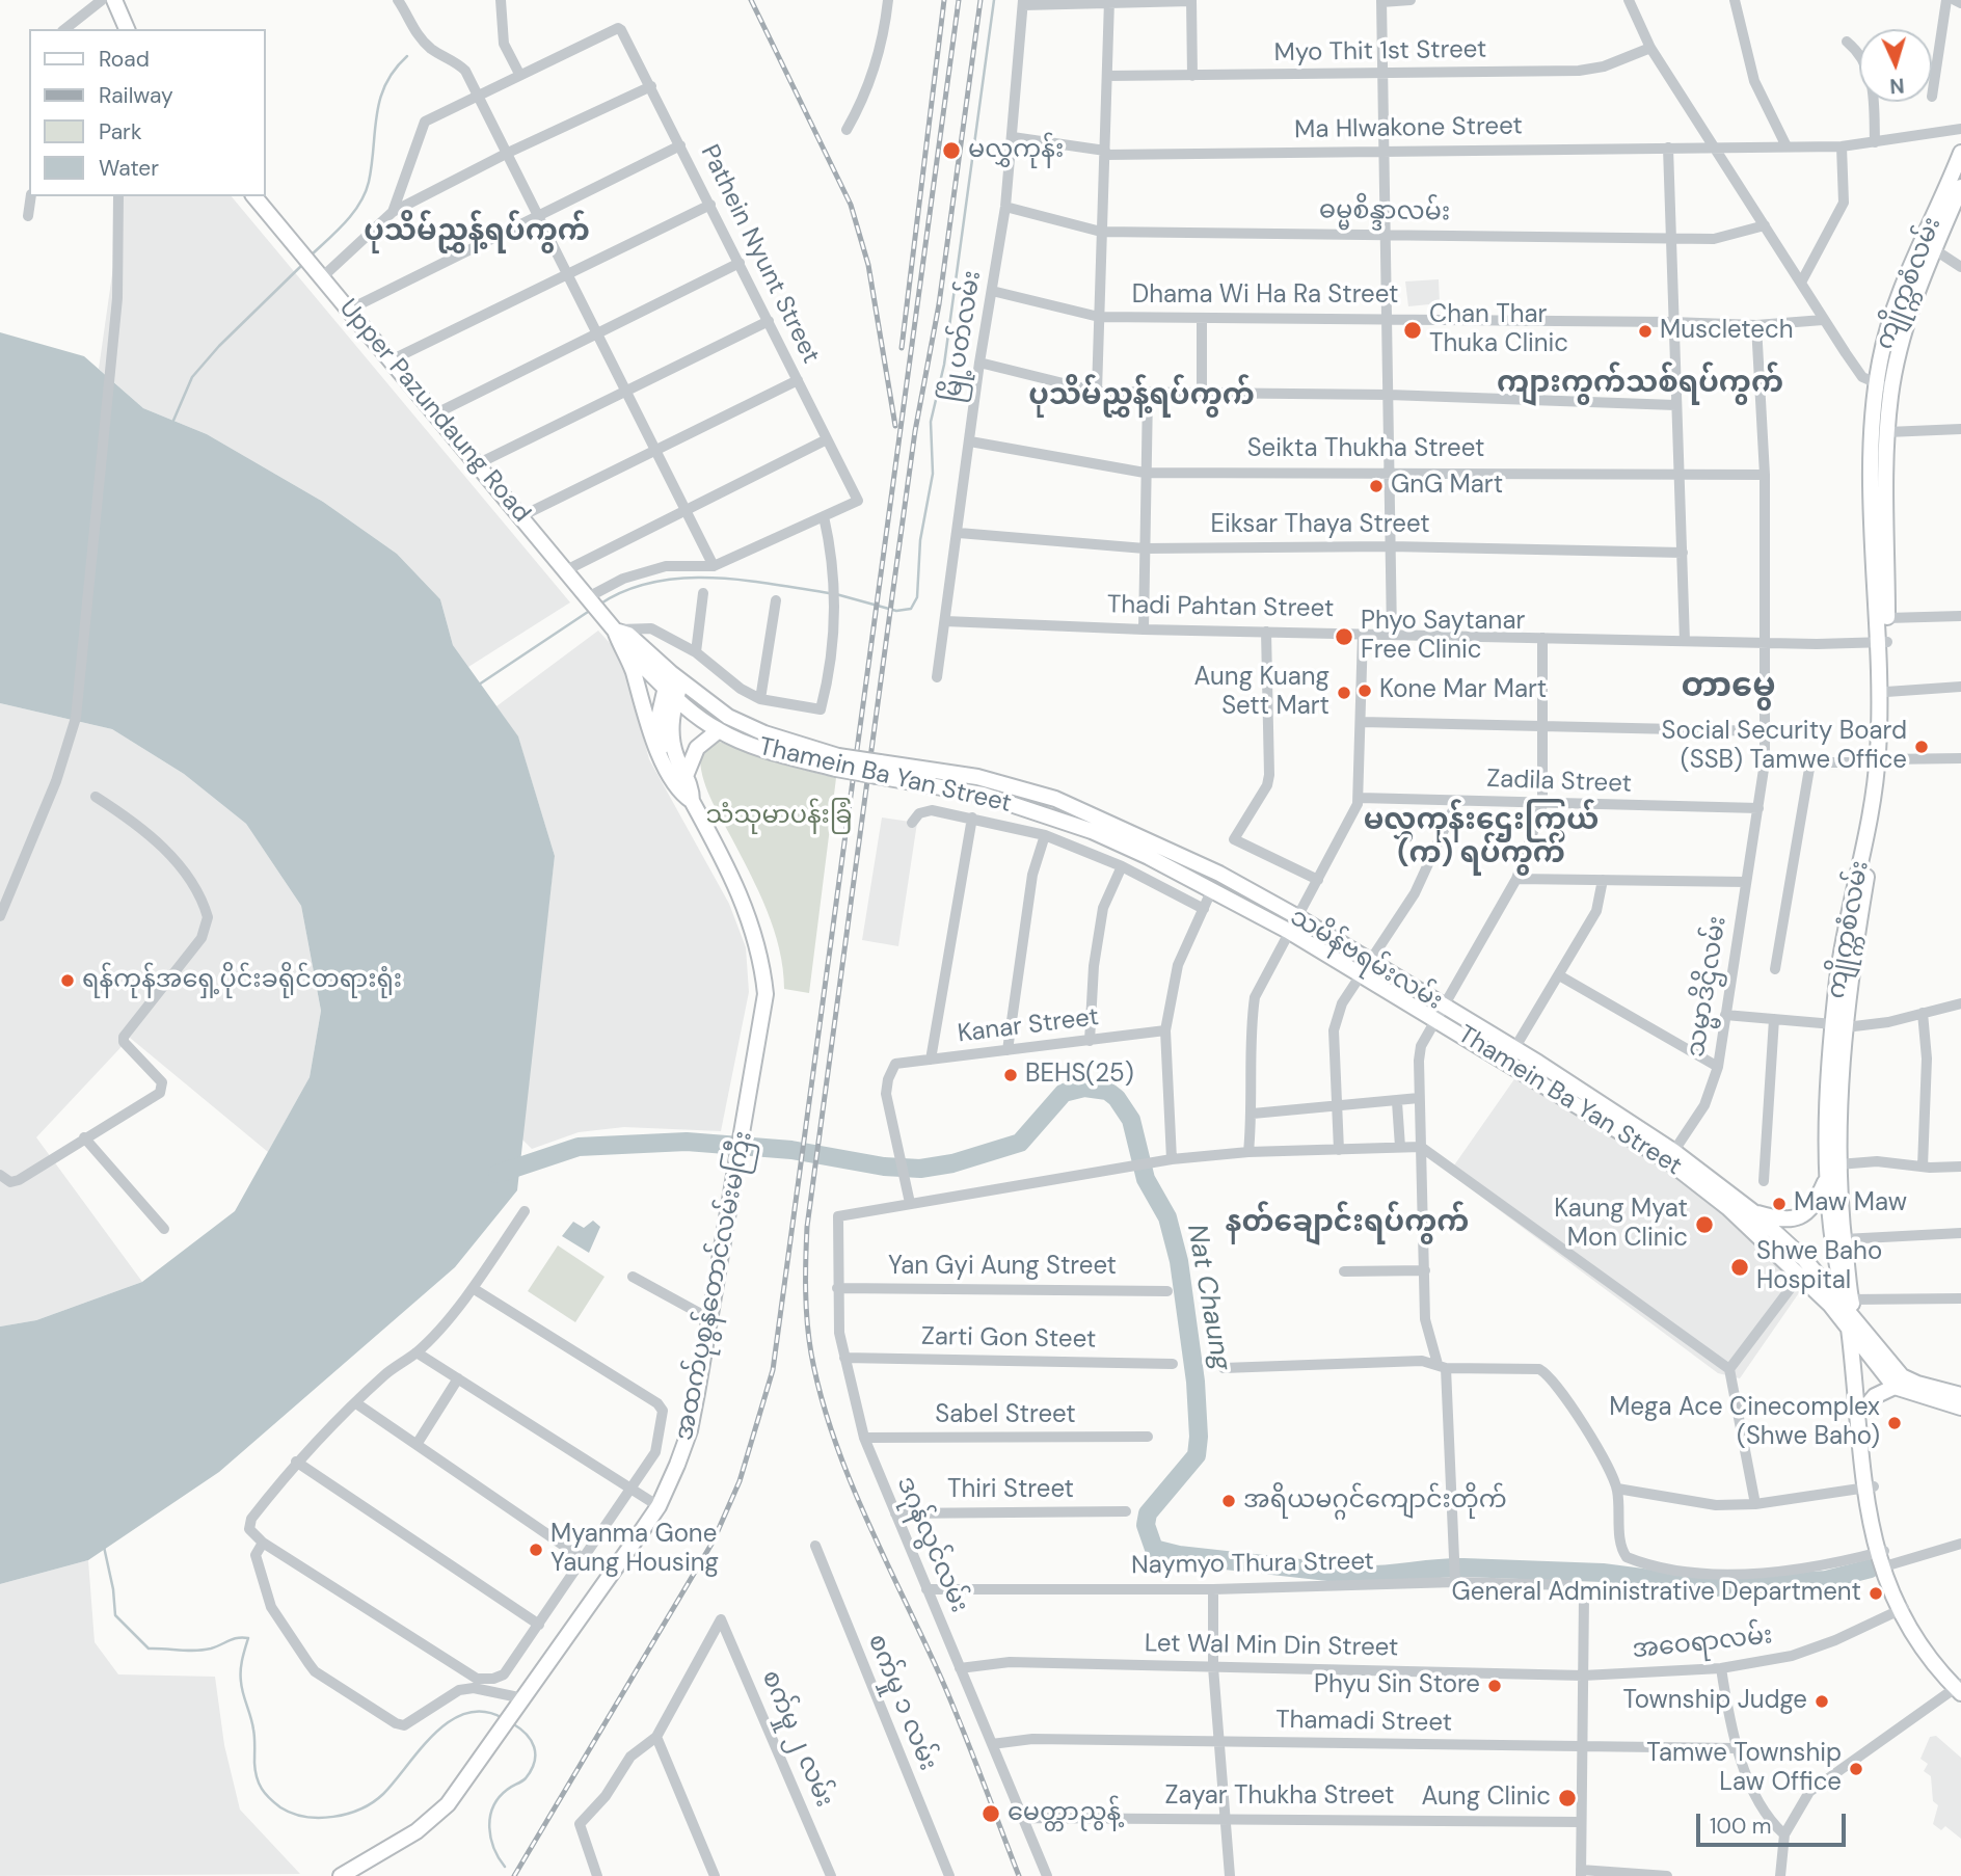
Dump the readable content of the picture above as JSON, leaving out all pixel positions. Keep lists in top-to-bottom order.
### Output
{
  "streets": {
    "main road": [
      "ကျိုက္ကစံလမ်း",
      "Upper Pazundaung Road",
      "Thamein Ba Yan Street",
      "သမိန်ဗရမ်းလမ်း",
      "အထက်ပုစွန်တောင်လမ်းမကြီး"
    ],
    "street": [
      "Myo Thit 1st Street",
      "Ma Hlwakone Street",
      "ဓမ္မစိန္ဒာလမ်း",
      "Pathein Nyunt Street",
      "Dhama Wi Ha Ra Street",
      "မြို့ပတ်လမ်း",
      "Seikta Thukha Street",
      "Eiksar Thaya Street",
      "Thadi Pahtan Street",
      "Zadila Street",
      "သမ္မာဒိဌိလမ်း",
      "Kanar Street",
      "Yan Gyi Aung Street",
      "Zarti Gon Steet",
      "Sabel Street",
      "Thiri Street",
      "ဒဂုန်လွင်လမ်း",
      "Naymyo Thura Street",
      "အဝေရာလမ်း",
      "Let Wal Min Din Street",
      "စက်မှု ၁ လမ်း",
      "Thamadi Street",
      "စက်မှု ၂ လမ်း",
      "Zayar Thukha Street"
    ]
  },
  "crossings": [
    ["Ma Hlwakone Street", "မြို့ပတ်လမ်း"],
    ["ဓမ္မစိန္ဒာလမ်း", "မြို့ပတ်လမ်း"],
    ["ကျိုက္ကစံလမ်း", "Thadi Pahtan Street"],
    ["ကျိုက္ကစံလမ်း", "သမိန်ဗရမ်းလမ်း"],
    ["ကျိုက္ကစံလမ်း", "အဝေရာလမ်း"],
    ["Dhama Wi Ha Ra Street", "မြို့ပတ်လမ်း"],
    ["Dhama Wi Ha Ra Street", "သမ္မာဒိဌိလမ်း"],
    ["မြို့ပတ်လမ်း", "Seikta Thukha Street"],
    ["မြို့ပတ်လမ်း", "Eiksar Thaya Street"],
    ["မြို့ပတ်လမ်း", "Thadi Pahtan Street"],
    ["Seikta Thukha Street", "သမ္မာဒိဌိလမ်း"],
    ["Thadi Pahtan Street", "သမ္မာဒိဌိလမ်း"],
    ["Thamein Ba Yan Street", "သမိန်ဗရမ်းလမ်း"],
    ["Thamein Ba Yan Street", "သမ္မာဒိဌိလမ်း"],
    ["Thamein Ba Yan Street", "အထက်ပုစွန်တောင်လမ်းမကြီး"],
    ["Zadila Street", "သမ္မာဒိဌိလမ်း"],
    ["သမိန်ဗရမ်းလမ်း", "သမ္မာဒိဌိလမ်း"],
    ["သမိန်ဗရမ်းလမ်း", "အထက်ပုစွန်တောင်လမ်းမကြီး"],
    ["Kanar Street", "ဒဂုန်လွင်လမ်း"],
    ["Yan Gyi Aung Street", "ဒဂုန်လွင်လမ်း"],
    ["Zarti Gon Steet", "ဒဂုန်လွင်လမ်း"],
    ["Sabel Street", "ဒဂုန်လွင်လမ်း"],
    ["Thiri Street", "ဒဂုန်လွင်လမ်း"],
    ["ဒဂုန်လွင်လမ်း", "Naymyo Thura Street"],
    ["ဒဂုန်လွင်လမ်း", "Let Wal Min Din Street"],
    ["ဒဂုန်လွင်လမ်း", "Thamadi Street"],
    ["ဒဂုန်လွင်လမ်း", "Zayar Thukha Street"],
    ["Naymyo Thura Street", "အဝေရာလမ်း"],
    ["Naymyo Thura Street", "Let Wal Min Din Street"],
    ["အဝေရာလမ်း", "Let Wal Min Din Street"]
  ],
  "districts": [
    "ပုသိမ်ညွှန့်ရပ်ကွက်",
    "ကျားကွက်သစ်ရပ်ကွက်",
    "ပုသိမ်ညွှန့်ရပ်ကွက်",
    "တာမွေ",
    "မလွှကုန်းဌေးကြွယ် (က) ရပ်ကွက်",
    "နတ်ချောင်းရပ်ကွက်"
  ],
  "water": ["Nat Chaung"],
  "parks": ["သံသုမာပန်းခြံ"],
  "places": [
    "မလွှကုန်း",
    "Chan Thar Thuka Clinic",
    "Muscletech",
    "GnG Mart",
    "Phyo Saytanar Free Clinic",
    "Kone Mar Mart",
    "Aung Kuang Sett Mart",
    "Social Security Board (SSB) Tamwe Office",
    "ရန်ကုန်အရှေ့ပိုင်းခရိုင်တရားရုံး",
    "BEHS(25)",
    "Maw Maw",
    "Kaung Myat Mon Clinic",
    "Shwe Baho Hospital",
    "Mega Ace Cinecomplex (Shwe Baho)",
    "အရိယမဂ္ဂင်ကျောင်းတိုက်",
    "Myanma Gone Yaung Housing",
    "General Administrative Department",
    "Phyu Sin Store",
    "Township Judge",
    "Tamwe Township Law Office",
    "Aung Clinic",
    "မေတ္တာညွန့်"
  ],
  "legend": [
    "Road",
    "Railway",
    "Park",
    "Water"
  ],
  "scale_bar": "100 m",
  "north": "bottom"
}
